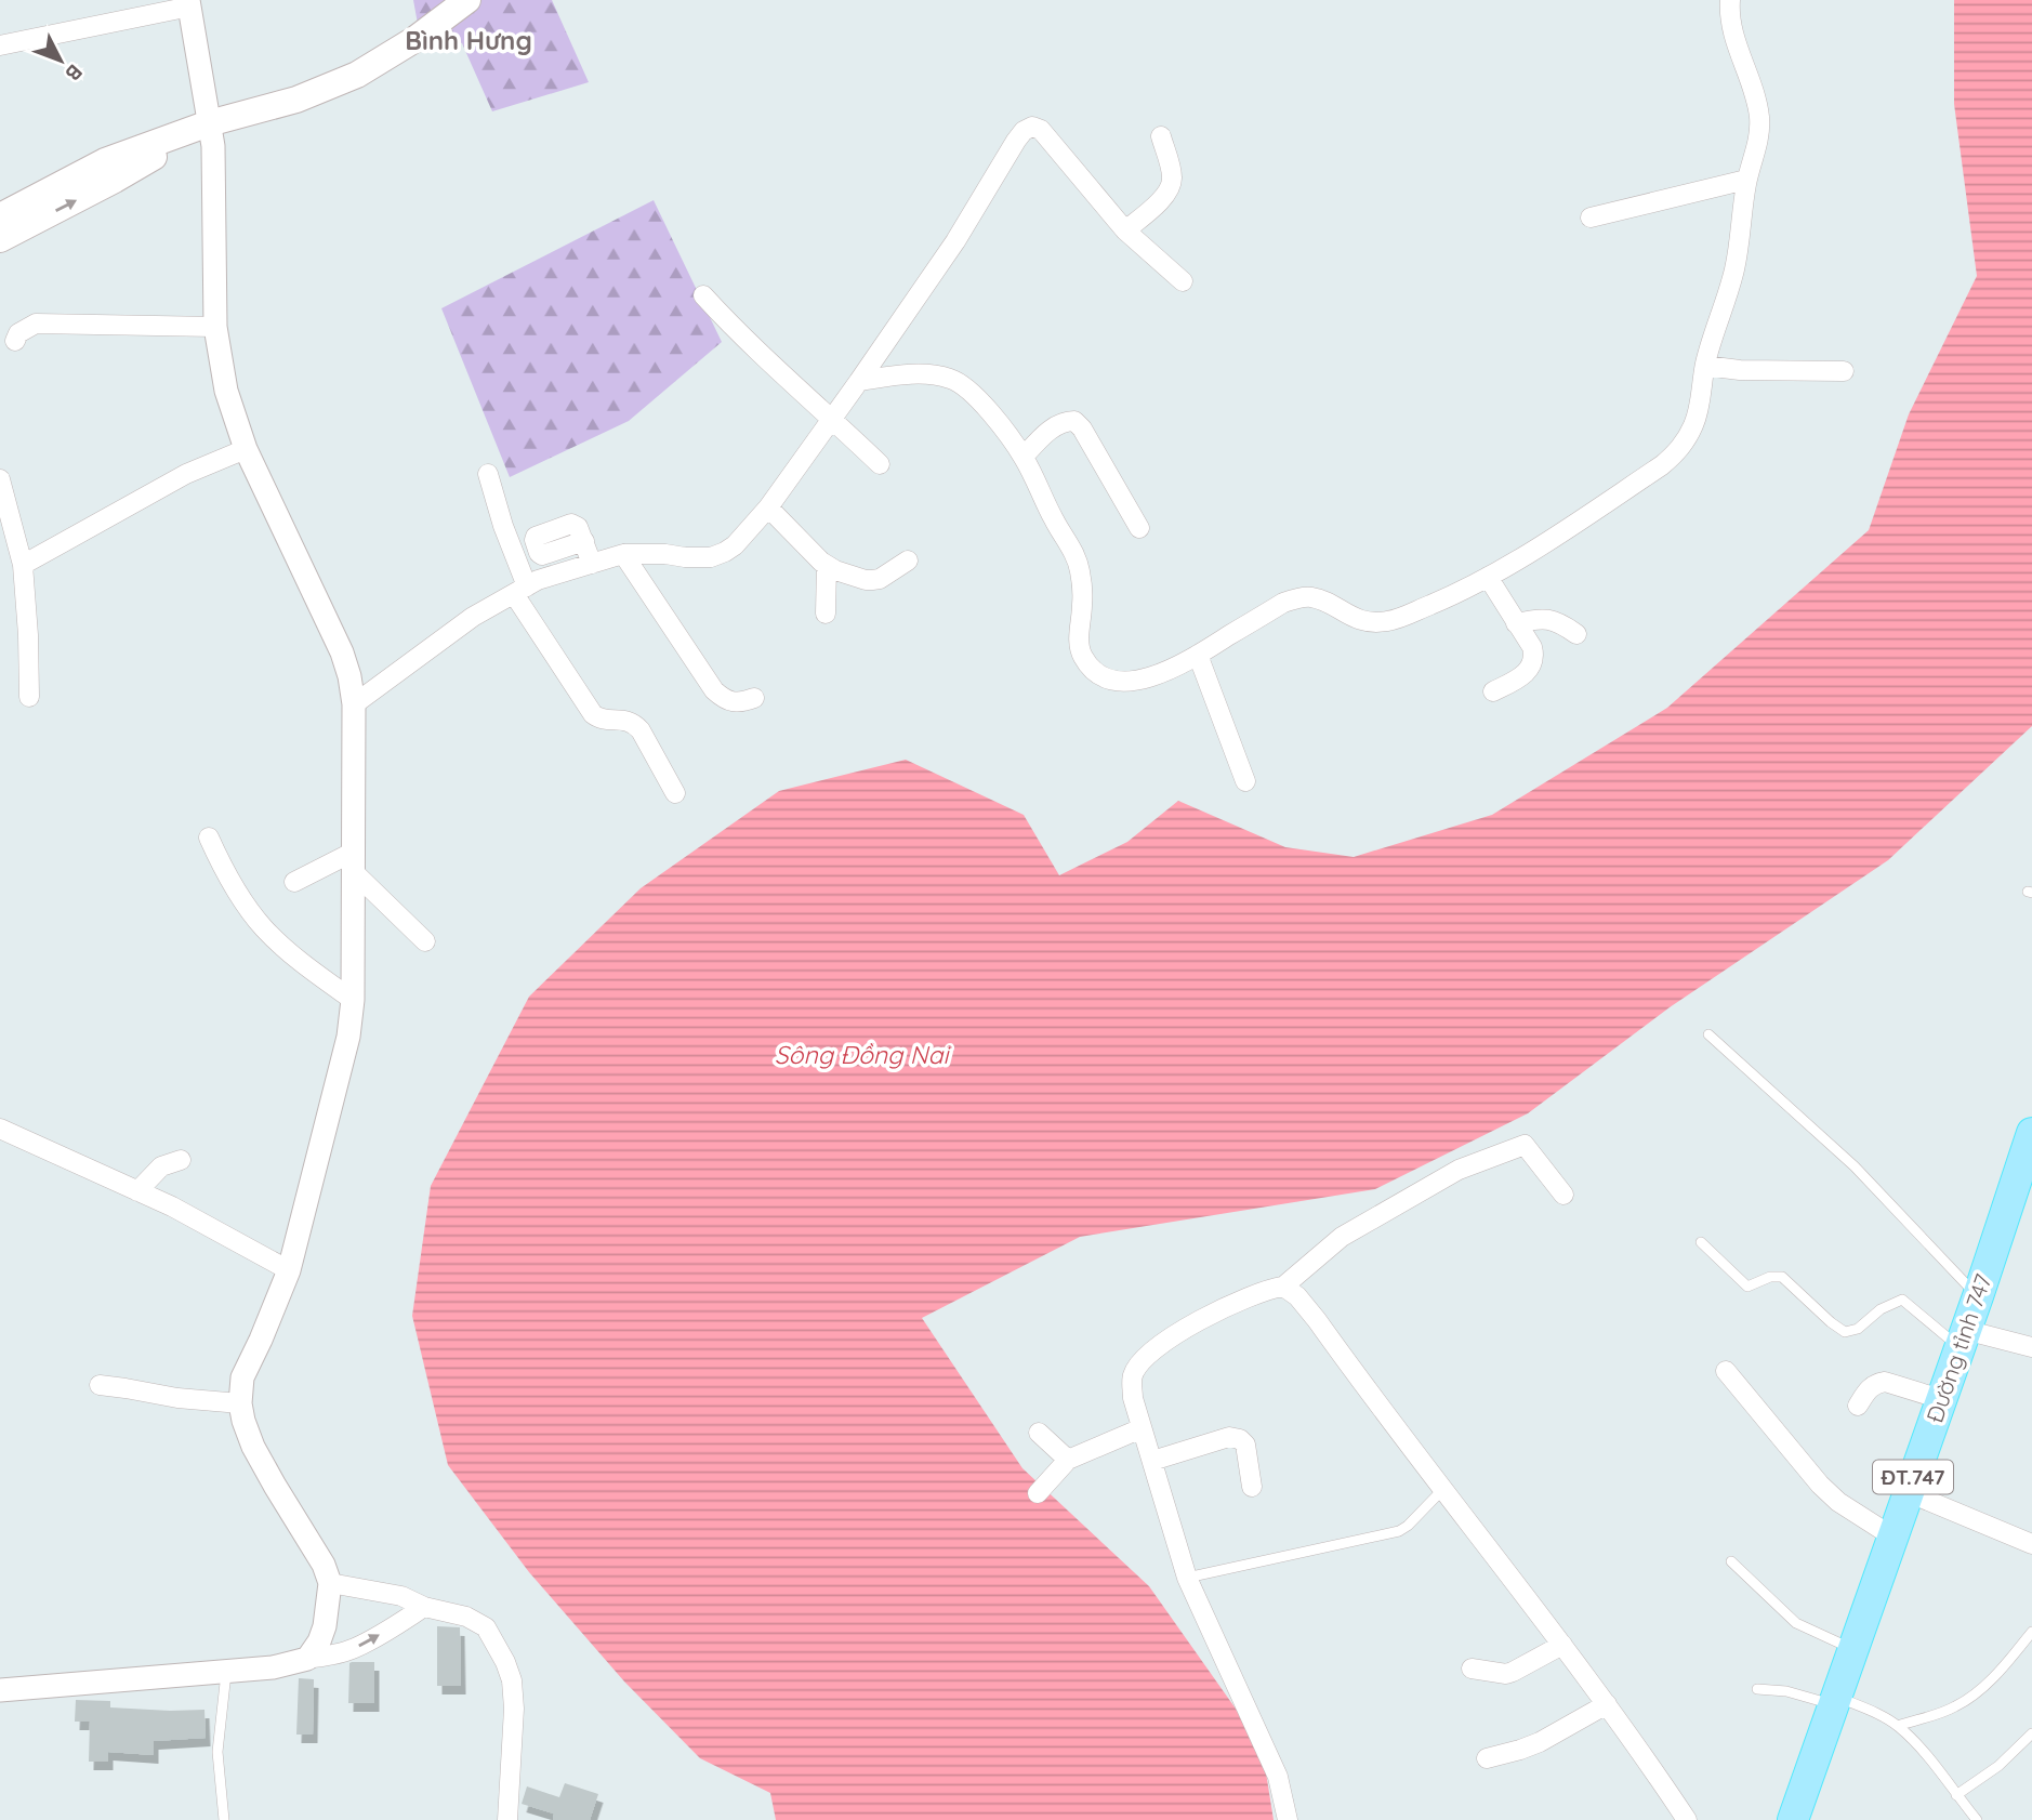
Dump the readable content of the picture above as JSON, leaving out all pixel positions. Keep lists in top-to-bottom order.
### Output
{
  "streets": {
    "main road": ["Đường tỉnh 747", "ĐT.747"]
  },
  "districts": ["Bình Hưng"],
  "water": ["Sông Đồng Nai"],
  "north": "bottom right"
}
